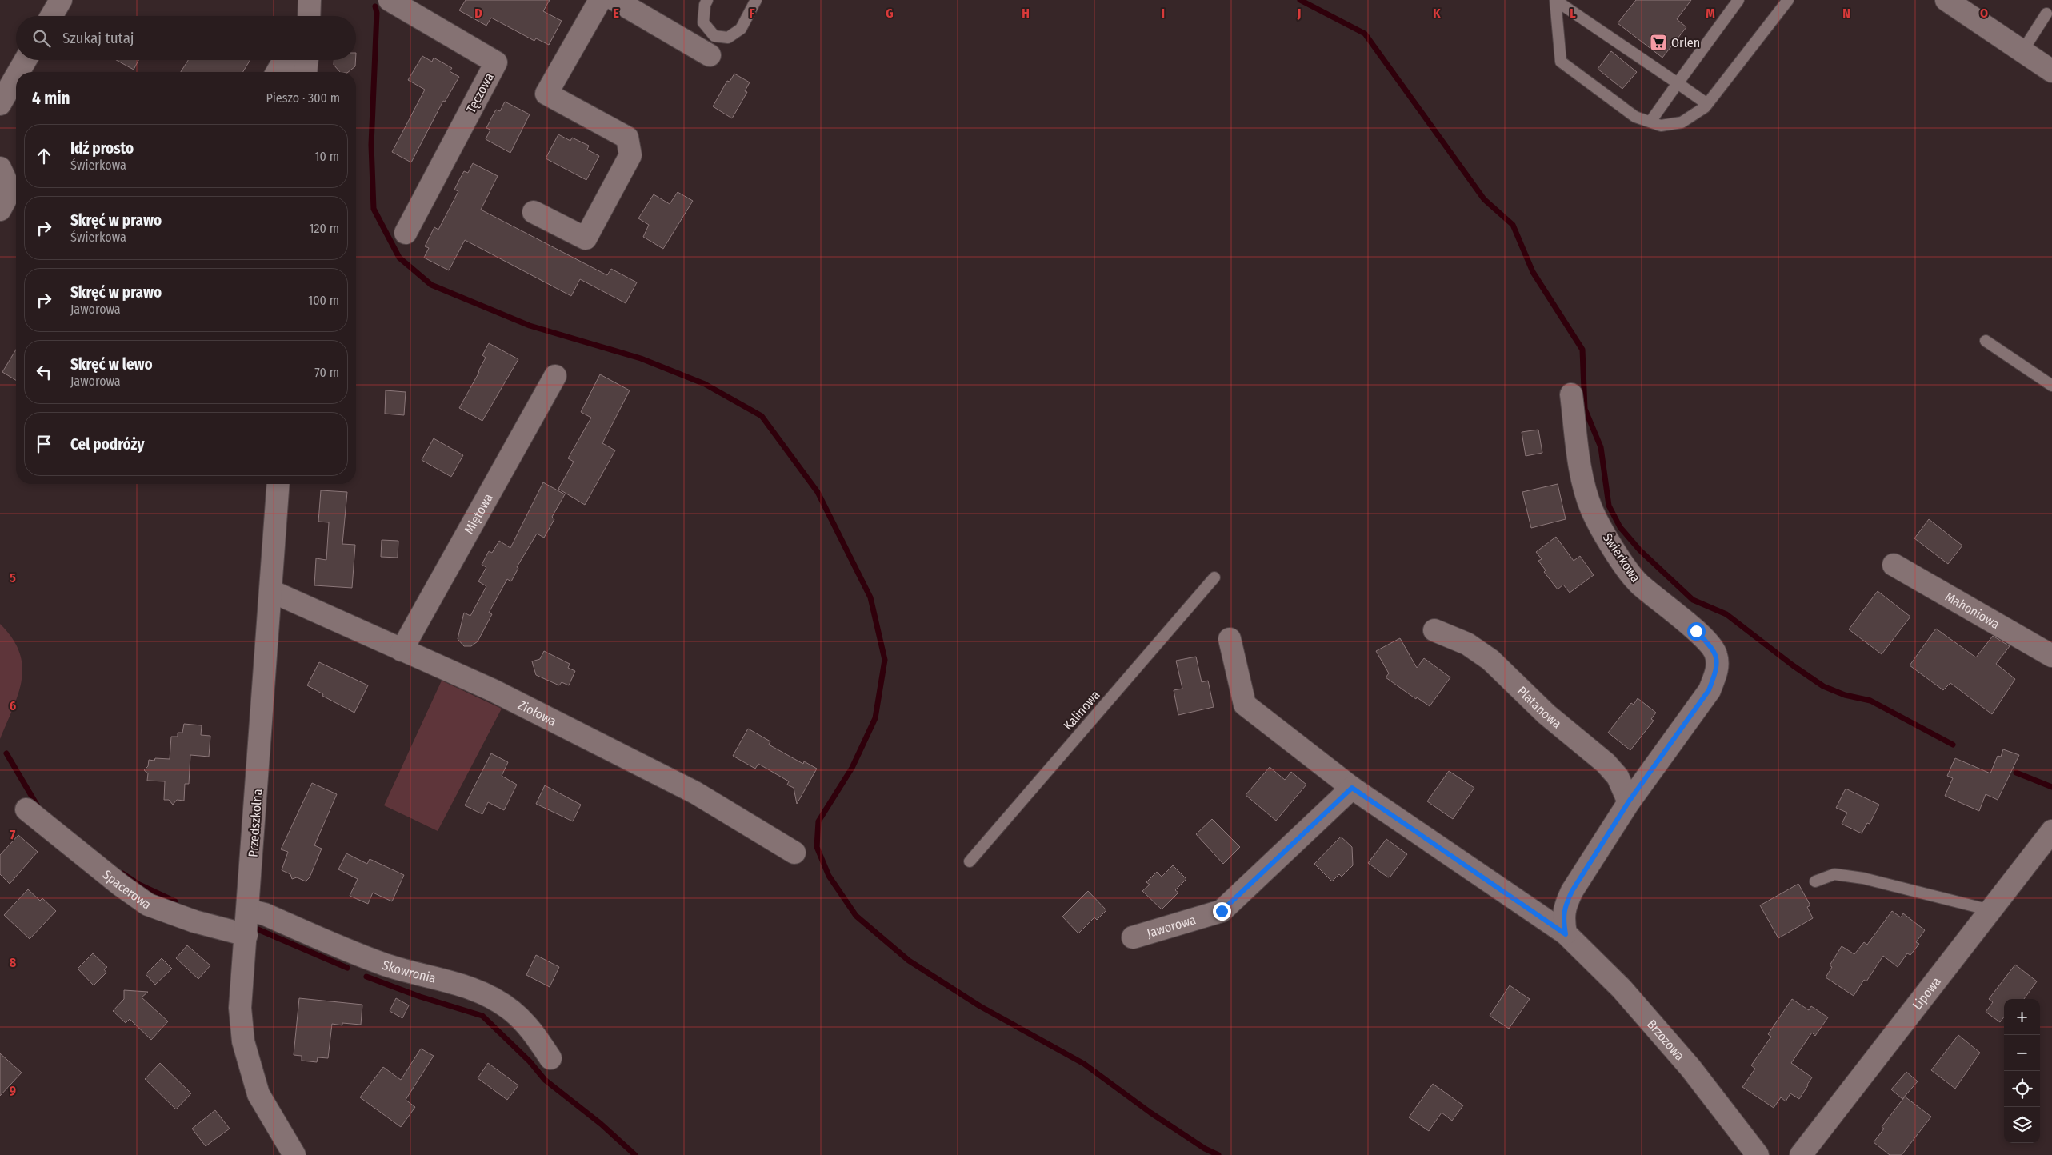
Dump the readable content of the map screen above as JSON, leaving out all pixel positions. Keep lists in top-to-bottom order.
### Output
{
  "streets": {
    "street": [
      "Tęczowa",
      "Miętowa",
      "Świerkowa",
      "Mahoniowa",
      "Platanowa",
      "Ziołowa",
      "Przedszkolna",
      "Spacerowa",
      "Jaworowa",
      "Skowronia",
      "Lipowa",
      "Brzozowa"
    ],
    "lane": ["Kalinowa"]
  },
  "crossings": [
    ["Miętowa", "Ziołowa"],
    ["Świerkowa", "Platanowa"],
    ["Świerkowa", "Brzozowa"],
    ["Ziołowa", "Przedszkolna"],
    ["Przedszkolna", "Spacerowa"],
    ["Przedszkolna", "Skowronia"]
  ],
  "places": {
    "supermarket": ["Orlen"]
  },
  "page": {
    "search": "Szukaj tutaj",
    "heading": ["4 min", "Pieszo · 300 m"],
    "list": [
      ["Idź prosto", "Świerkowa", "10 m"],
      ["Skręć w prawo", "Świerkowa", "120 m"],
      ["Skręć w prawo", "Jaworowa", "100 m"],
      ["Skręć w lewo", "Jaworowa", "70 m"],
      "Cel podróży"
    ],
    "map_buttons": ["+", "−"]
  },
  "grid": {
    "columns": [
      "D",
      "E",
      "F",
      "G",
      "H",
      "I",
      "J",
      "K",
      "L",
      "M",
      "N",
      "O"
    ],
    "rows": [
      "5",
      "6",
      "7",
      "8",
      "9"
    ]
  }
}
